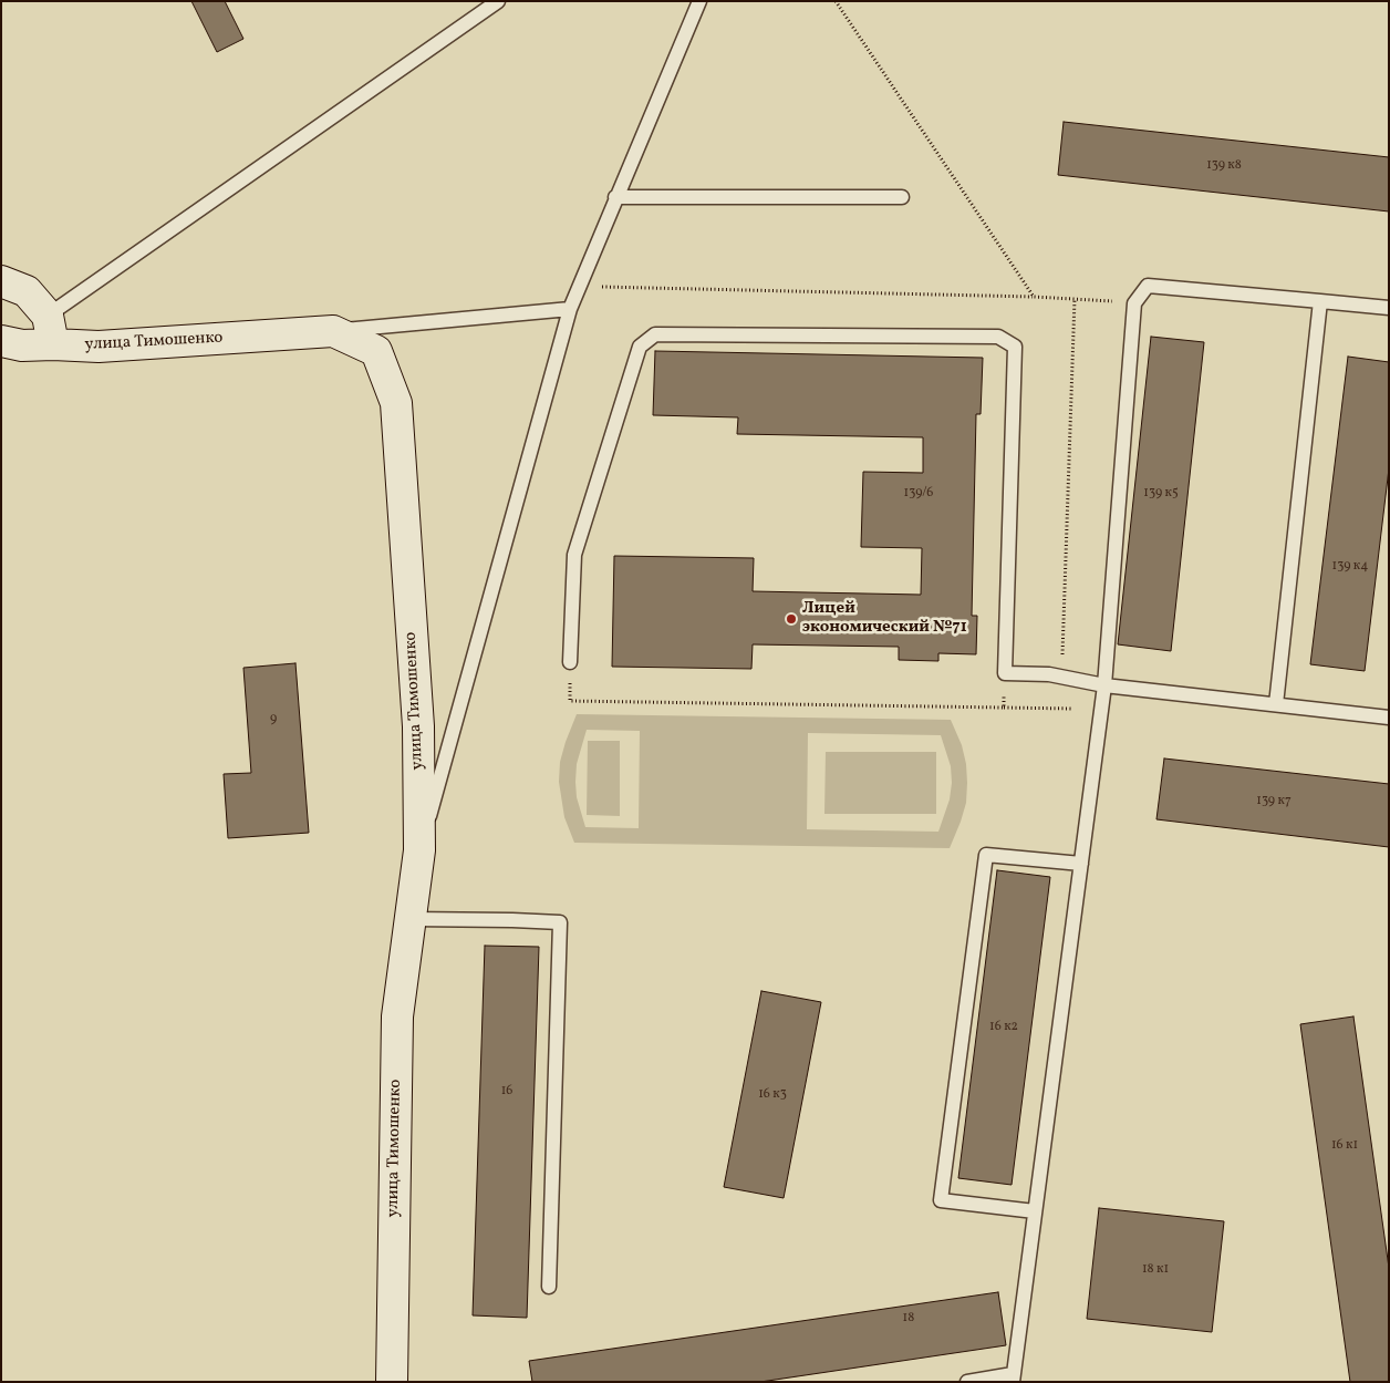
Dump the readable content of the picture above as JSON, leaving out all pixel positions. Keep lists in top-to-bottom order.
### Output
{
  "streets": {
    "street": ["улица Тимошенко"]
  },
  "places": ["Лицей экономический №71"],
  "house_numbers": [
    "139 к8",
    "139/6",
    "139 к5",
    "139 к4",
    "9",
    "139 к7",
    "16 к2",
    "16",
    "16 к3",
    "16 к1",
    "18 к1",
    "18"
  ]
}
